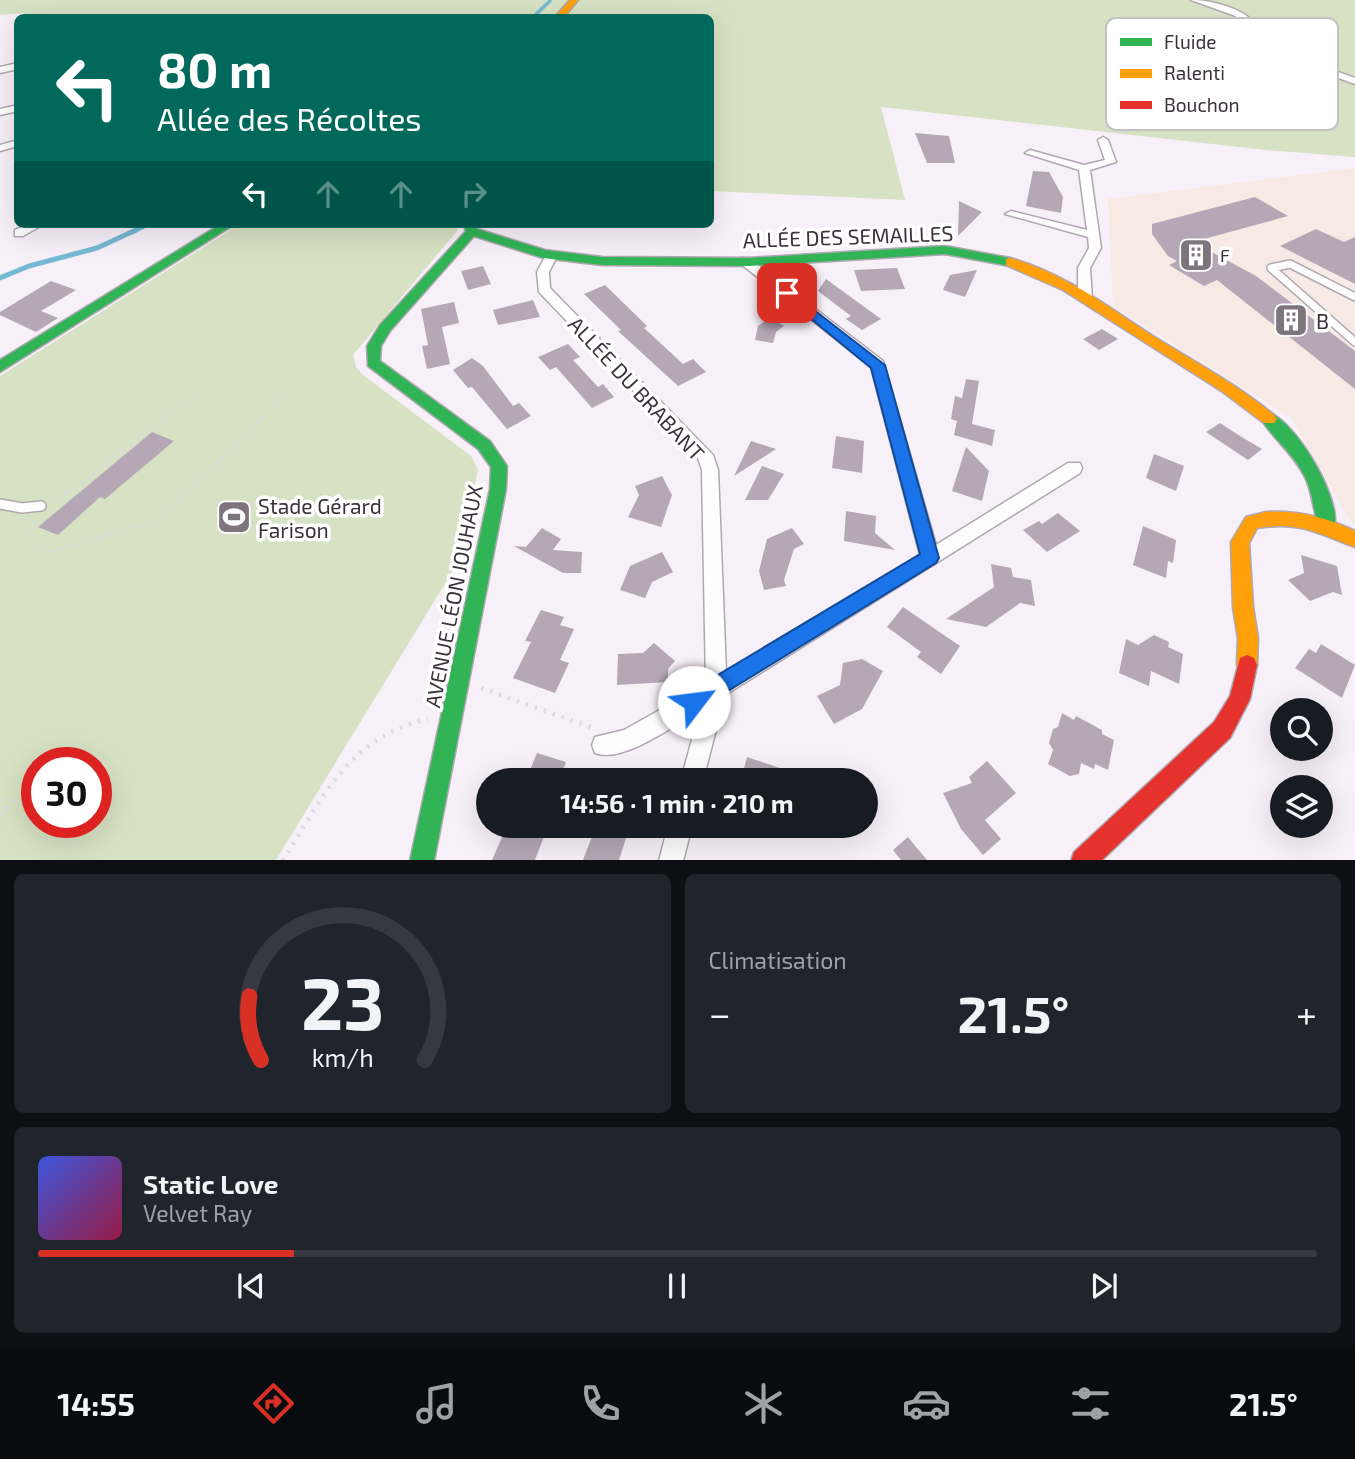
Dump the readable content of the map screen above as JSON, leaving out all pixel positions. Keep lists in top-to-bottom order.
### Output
{
  "streets": {
    "street": ["ALLÉE DES SEMAILLES", "ALLÉE DU BRABANT", "AVENUE LÉON JOUHAUX"]
  },
  "crossings": [
    ["ALLÉE DES SEMAILLES", "ALLÉE DU BRABANT"]
  ],
  "places": {
    "building": ["F", "B"],
    "sports": ["Stade Gérard Farison"]
  },
  "legend": ["Fluide", "Ralenti", "Bouchon"],
  "page": {
    "turn": ["80 m", "Allée des Récoltes"],
    "limit": "30",
    "trip": "14:56 · 1 min · 210 m",
    "tile": "Climatisation",
    "heat": ["−", "21.5°", "+"],
    "song": ["Static Love", "Velvet Ray"],
    "tabs": ["14:55", "21.5°"],
    "gauge": ["23", "km/h"]
  }
}
